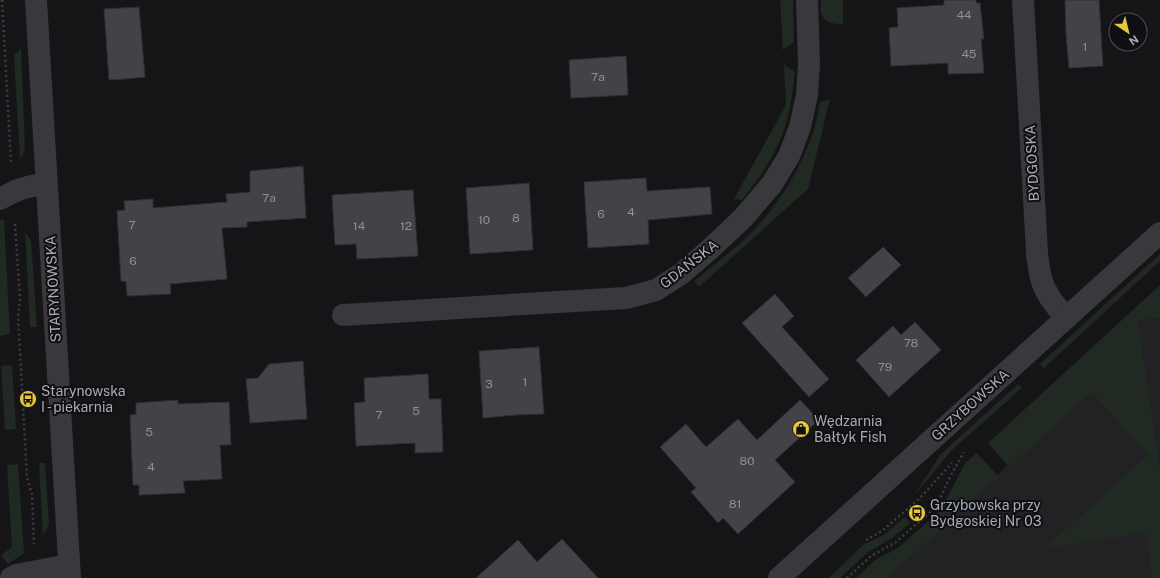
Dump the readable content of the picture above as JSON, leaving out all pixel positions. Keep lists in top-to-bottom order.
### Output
{
  "streets": {
    "street": [
      "BYDGOSKA",
      "GDAŃSKA",
      "STARYNOWSKA",
      "GRZYBOWSKA"
    ]
  },
  "crossings": [
    ["BYDGOSKA", "GRZYBOWSKA"]
  ],
  "places": {
    "bus stop": ["Starynowska I - piekarnia", "Grzybowska przy Bydgoskiej Nr 03"],
    "shop": ["Wędzarnia Bałtyk Fish"]
  },
  "house_numbers": [
    "44",
    "1",
    "45",
    "7a",
    "7a",
    "4",
    "6",
    "8",
    "10",
    "7",
    "14",
    "12",
    "6",
    "78",
    "79",
    "1",
    "3",
    "5",
    "7",
    "5",
    "80",
    "4",
    "81"
  ],
  "north": "bottom right"
}
